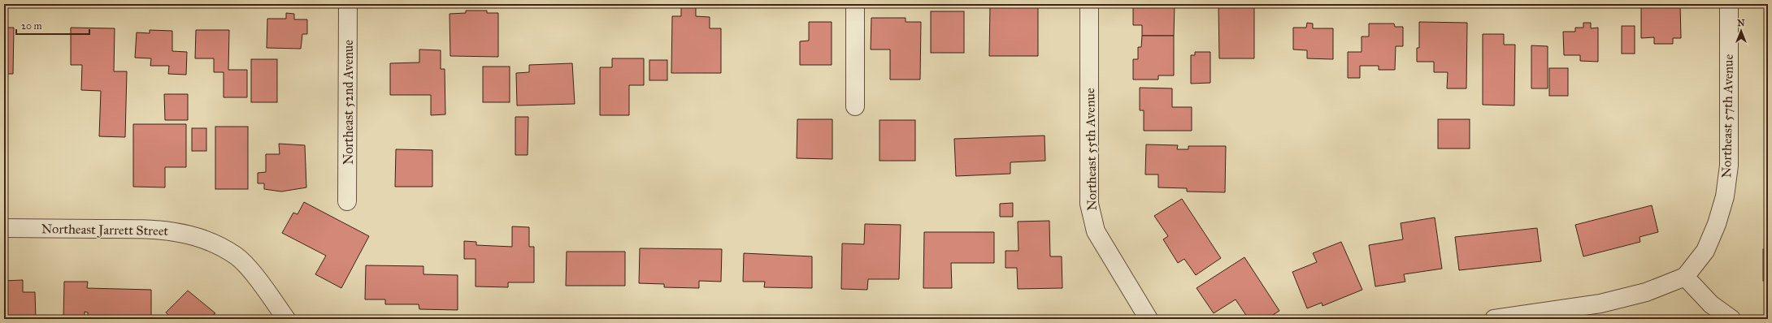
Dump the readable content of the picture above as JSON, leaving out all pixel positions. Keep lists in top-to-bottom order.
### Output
{
  "streets": {
    "street": [
      "Northeast 52nd Avenue",
      "Northeast 57th Avenue",
      "Northeast 55th Avenue",
      "Northeast Jarrett Street"
    ]
  },
  "scale_bar": "20 m",
  "north": "top"
}
